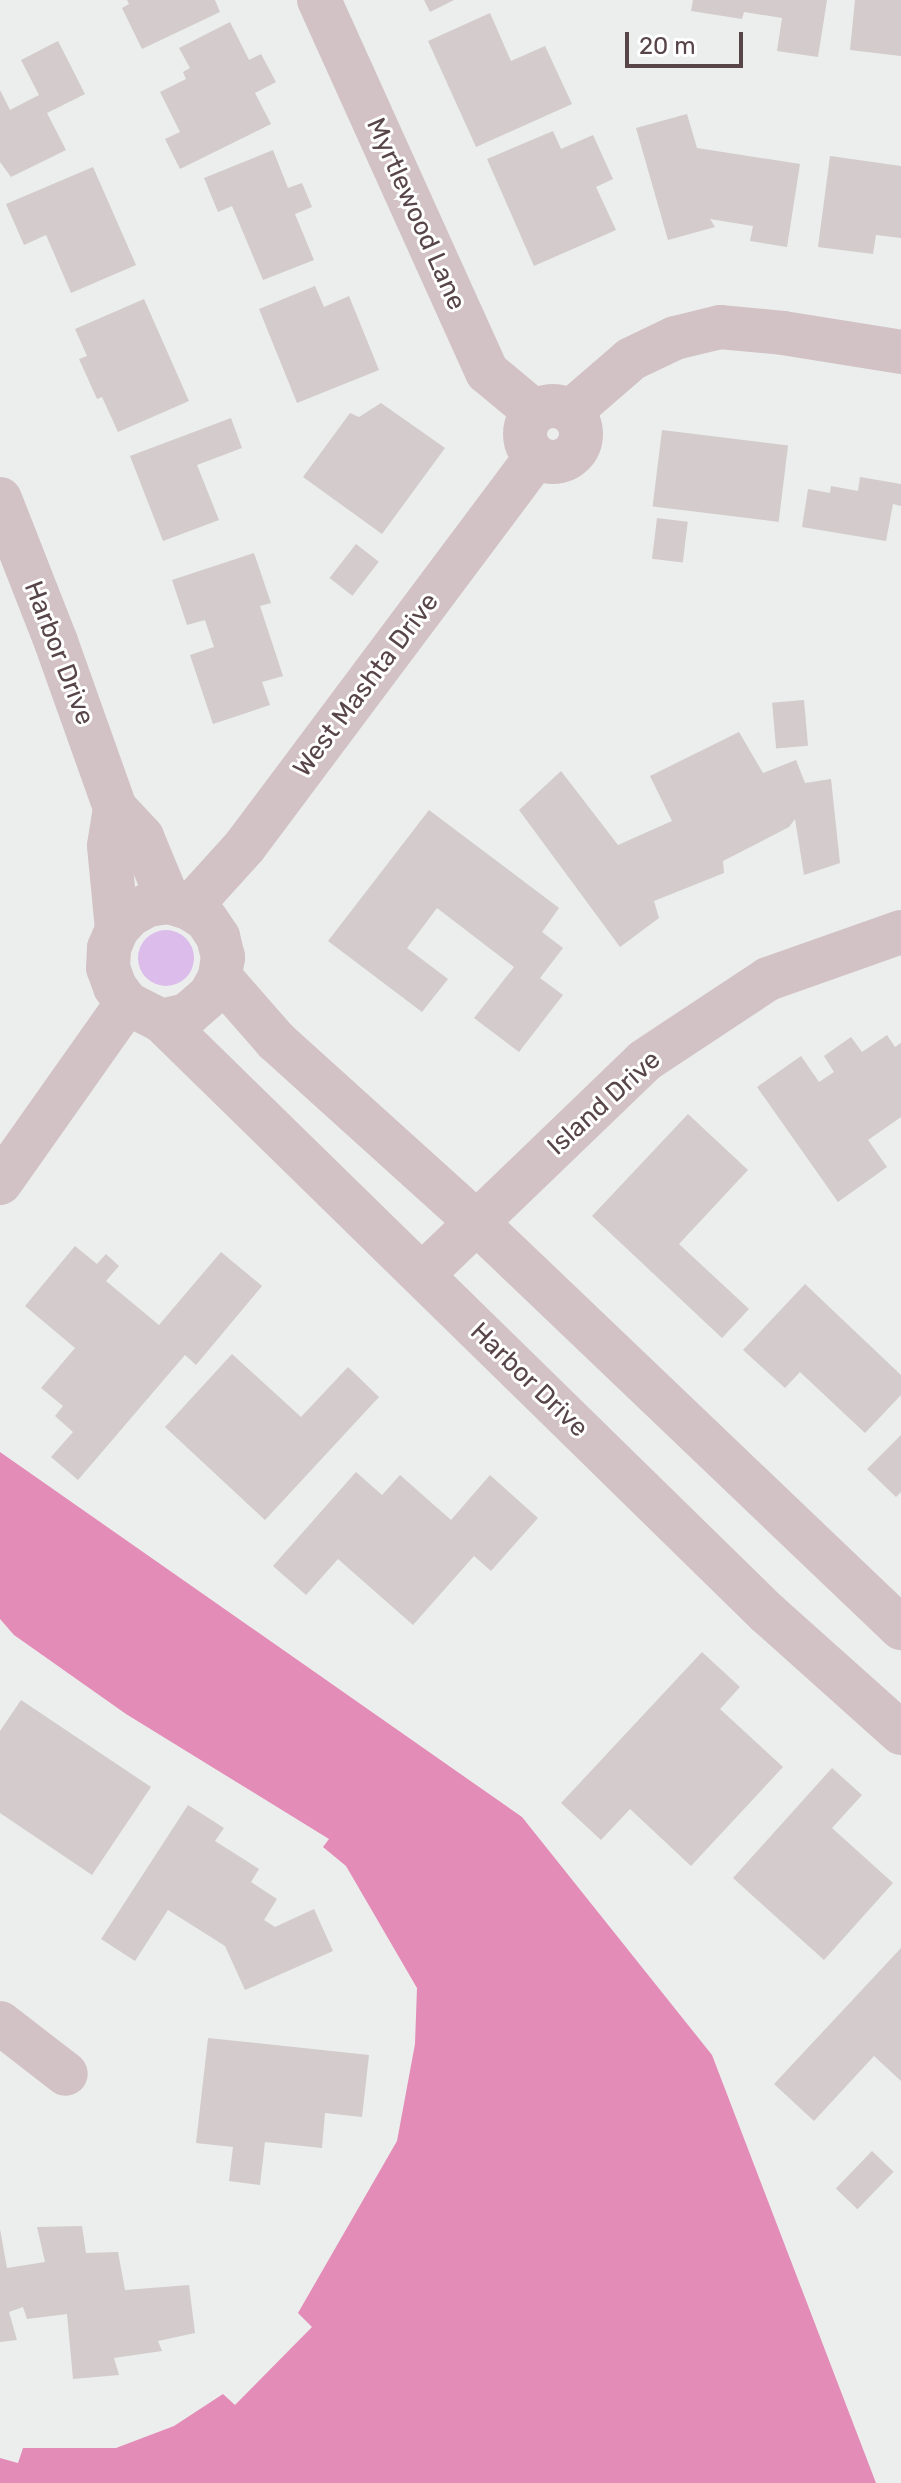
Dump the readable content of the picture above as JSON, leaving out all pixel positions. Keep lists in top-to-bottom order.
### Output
{
  "streets": {
    "street": [
      "Myrtlewood Lane",
      "Harbor Drive",
      "West Mashta Drive",
      "Island Drive"
    ]
  },
  "crossings": [
    ["Myrtlewood Lane", "West Mashta Drive"],
    ["Harbor Drive", "West Mashta Drive"],
    ["Harbor Drive", "Island Drive"]
  ],
  "scale_bar": "20 m"
}
